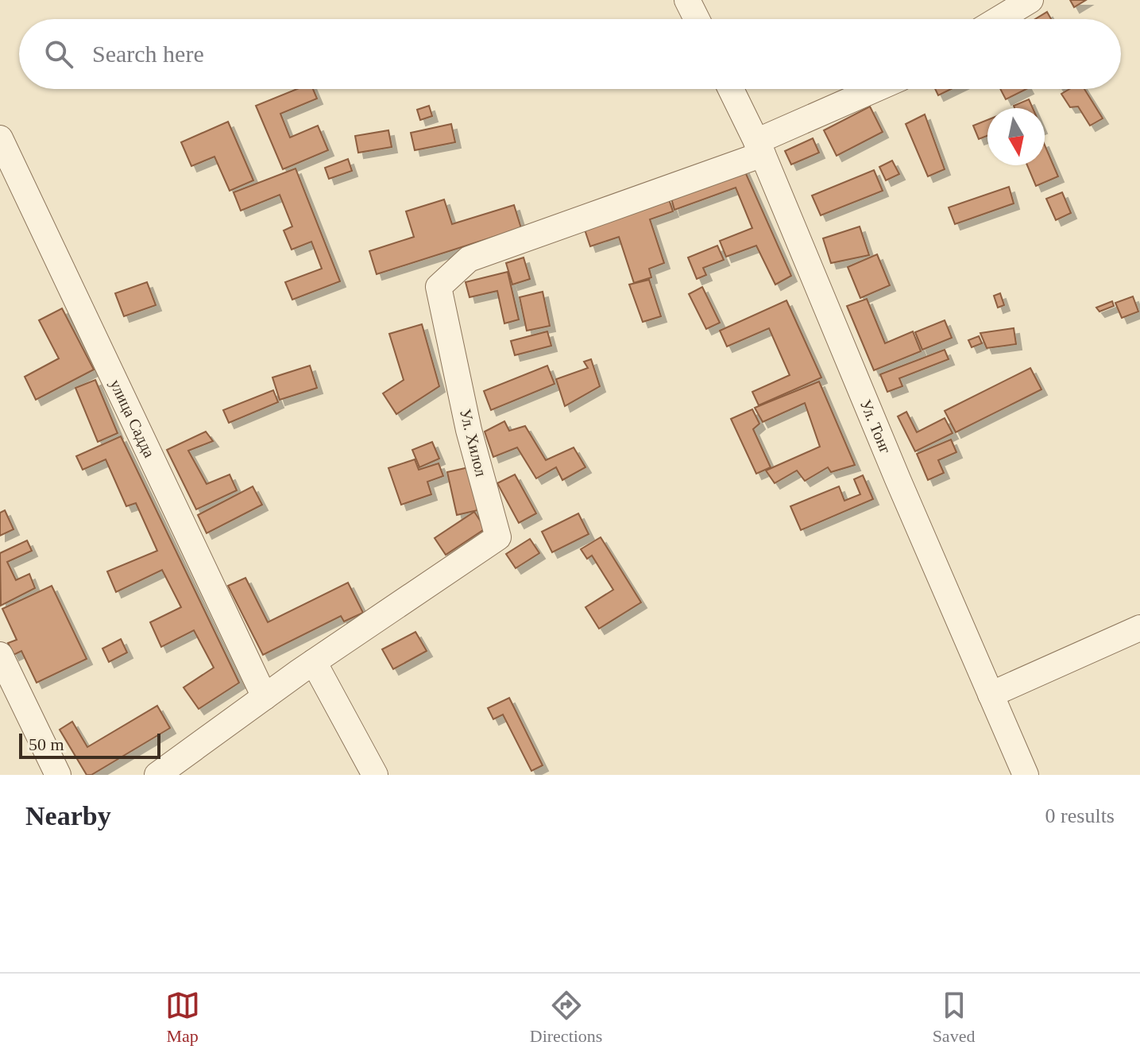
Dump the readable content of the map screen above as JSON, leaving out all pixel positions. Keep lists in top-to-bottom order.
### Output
{
  "streets": {
    "street": ["улица Садда", "Ул. Тонг", "Ул. Хилол"]
  },
  "crossings": [
    ["улица Садда", "Ул. Хилол"],
    ["Ул. Тонг", "Ул. Хилол"]
  ],
  "scale_bar": "50 m",
  "north": "bottom",
  "page": {
    "search": "Search here",
    "scale": "50 m",
    "heading": ["Nearby", "0 results"],
    "nav": ["Map", "Directions", "Saved"]
  }
}
